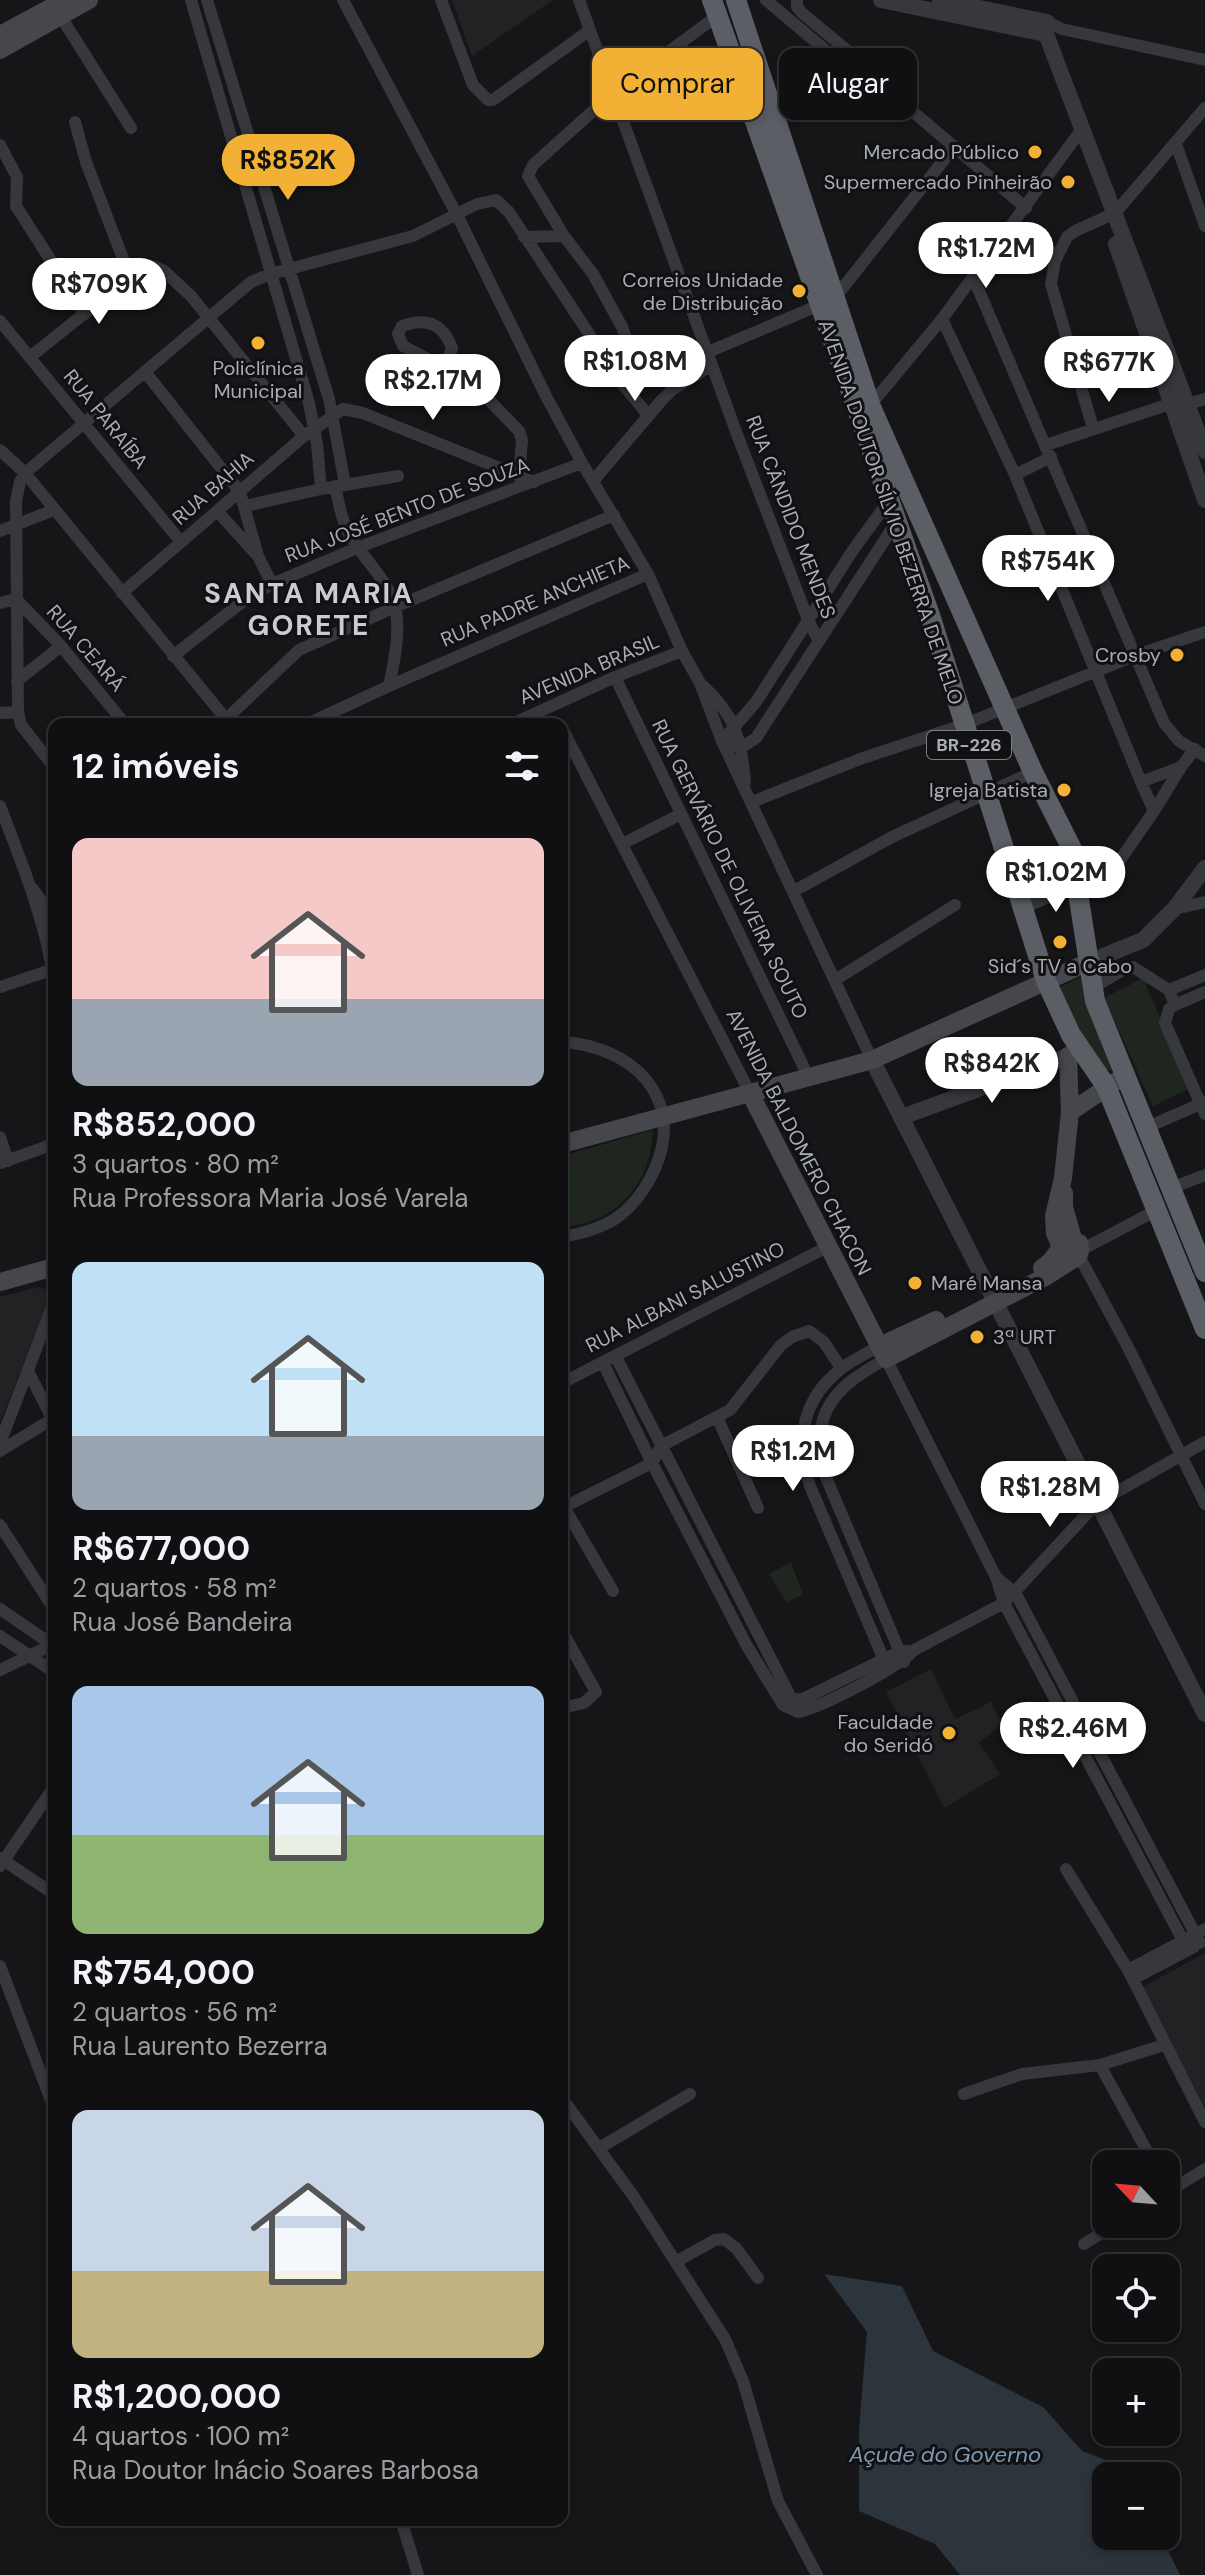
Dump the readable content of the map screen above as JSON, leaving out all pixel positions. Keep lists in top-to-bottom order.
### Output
{
  "streets": {
    "highway": ["AVENIDA DOUTOR SÍLVIO BEZERRA DE MELO", "BR-226"],
    "main road": ["AVENIDA BALDOMERO CHACON"],
    "street": [
      "RUA PARAÍBA",
      "RUA BAHIA",
      "RUA JOSÉ BENTO DE SOUZA",
      "RUA CÂNDIDO MENDES",
      "RUA PADRE ANCHIETA",
      "RUA CEARÁ",
      "AVENIDA BRASIL",
      "RUA GERVÁRIO DE OLIVEIRA SOUTO",
      "RUA ALBANI SALUSTINO"
    ]
  },
  "crossings": [
    ["RUA PARAÍBA", "RUA BAHIA"],
    ["AVENIDA BRASIL", "RUA GERVÁRIO DE OLIVEIRA SOUTO"],
    ["AVENIDA BRASIL", "AVENIDA BALDOMERO CHACON"],
    ["AVENIDA BALDOMERO CHACON", "RUA ALBANI SALUSTINO"]
  ],
  "districts": ["SANTA MARIA GORETE"],
  "water": ["Açude do Governo"],
  "places": [
    "Mercado Público",
    "Supermercado Pinheirão",
    "Correios Unidade de Distribuição",
    "Policlínica Municipal",
    "Crosby",
    "Igreja Batista",
    "Sid´s TV a Cabo",
    "Maré Mansa",
    "3ª URT",
    "Faculdade do Seridó"
  ],
  "north": "top left",
  "page": {
    "chip": ["Comprar", "Alugar"],
    "price": [
      "R$852K",
      "R$1.72M",
      "R$709K",
      "R$1.08M",
      "R$677K",
      "R$2.17M",
      "R$754K",
      "R$1.02M",
      "R$842K",
      "R$1.2M",
      "R$1.28M",
      "R$2.46M"
    ],
    "heading": "12 imóveis",
    "list": [
      {
        "name": "R$852,000",
        "note": "3 quartos · 80 m² · Rua Professora Maria José Varela"
      },
      {
        "name": "R$677,000",
        "note": "2 quartos · 58 m² · Rua José Bandeira"
      },
      {
        "name": "R$754,000",
        "note": "2 quartos · 56 m² · Rua Laurento Bezerra"
      },
      {
        "name": "R$1,200,000",
        "note": "4 quartos · 100 m² · Rua Doutor Inácio Soares Barbosa"
      }
    ],
    "map_buttons": ["+", "−"]
  }
}
